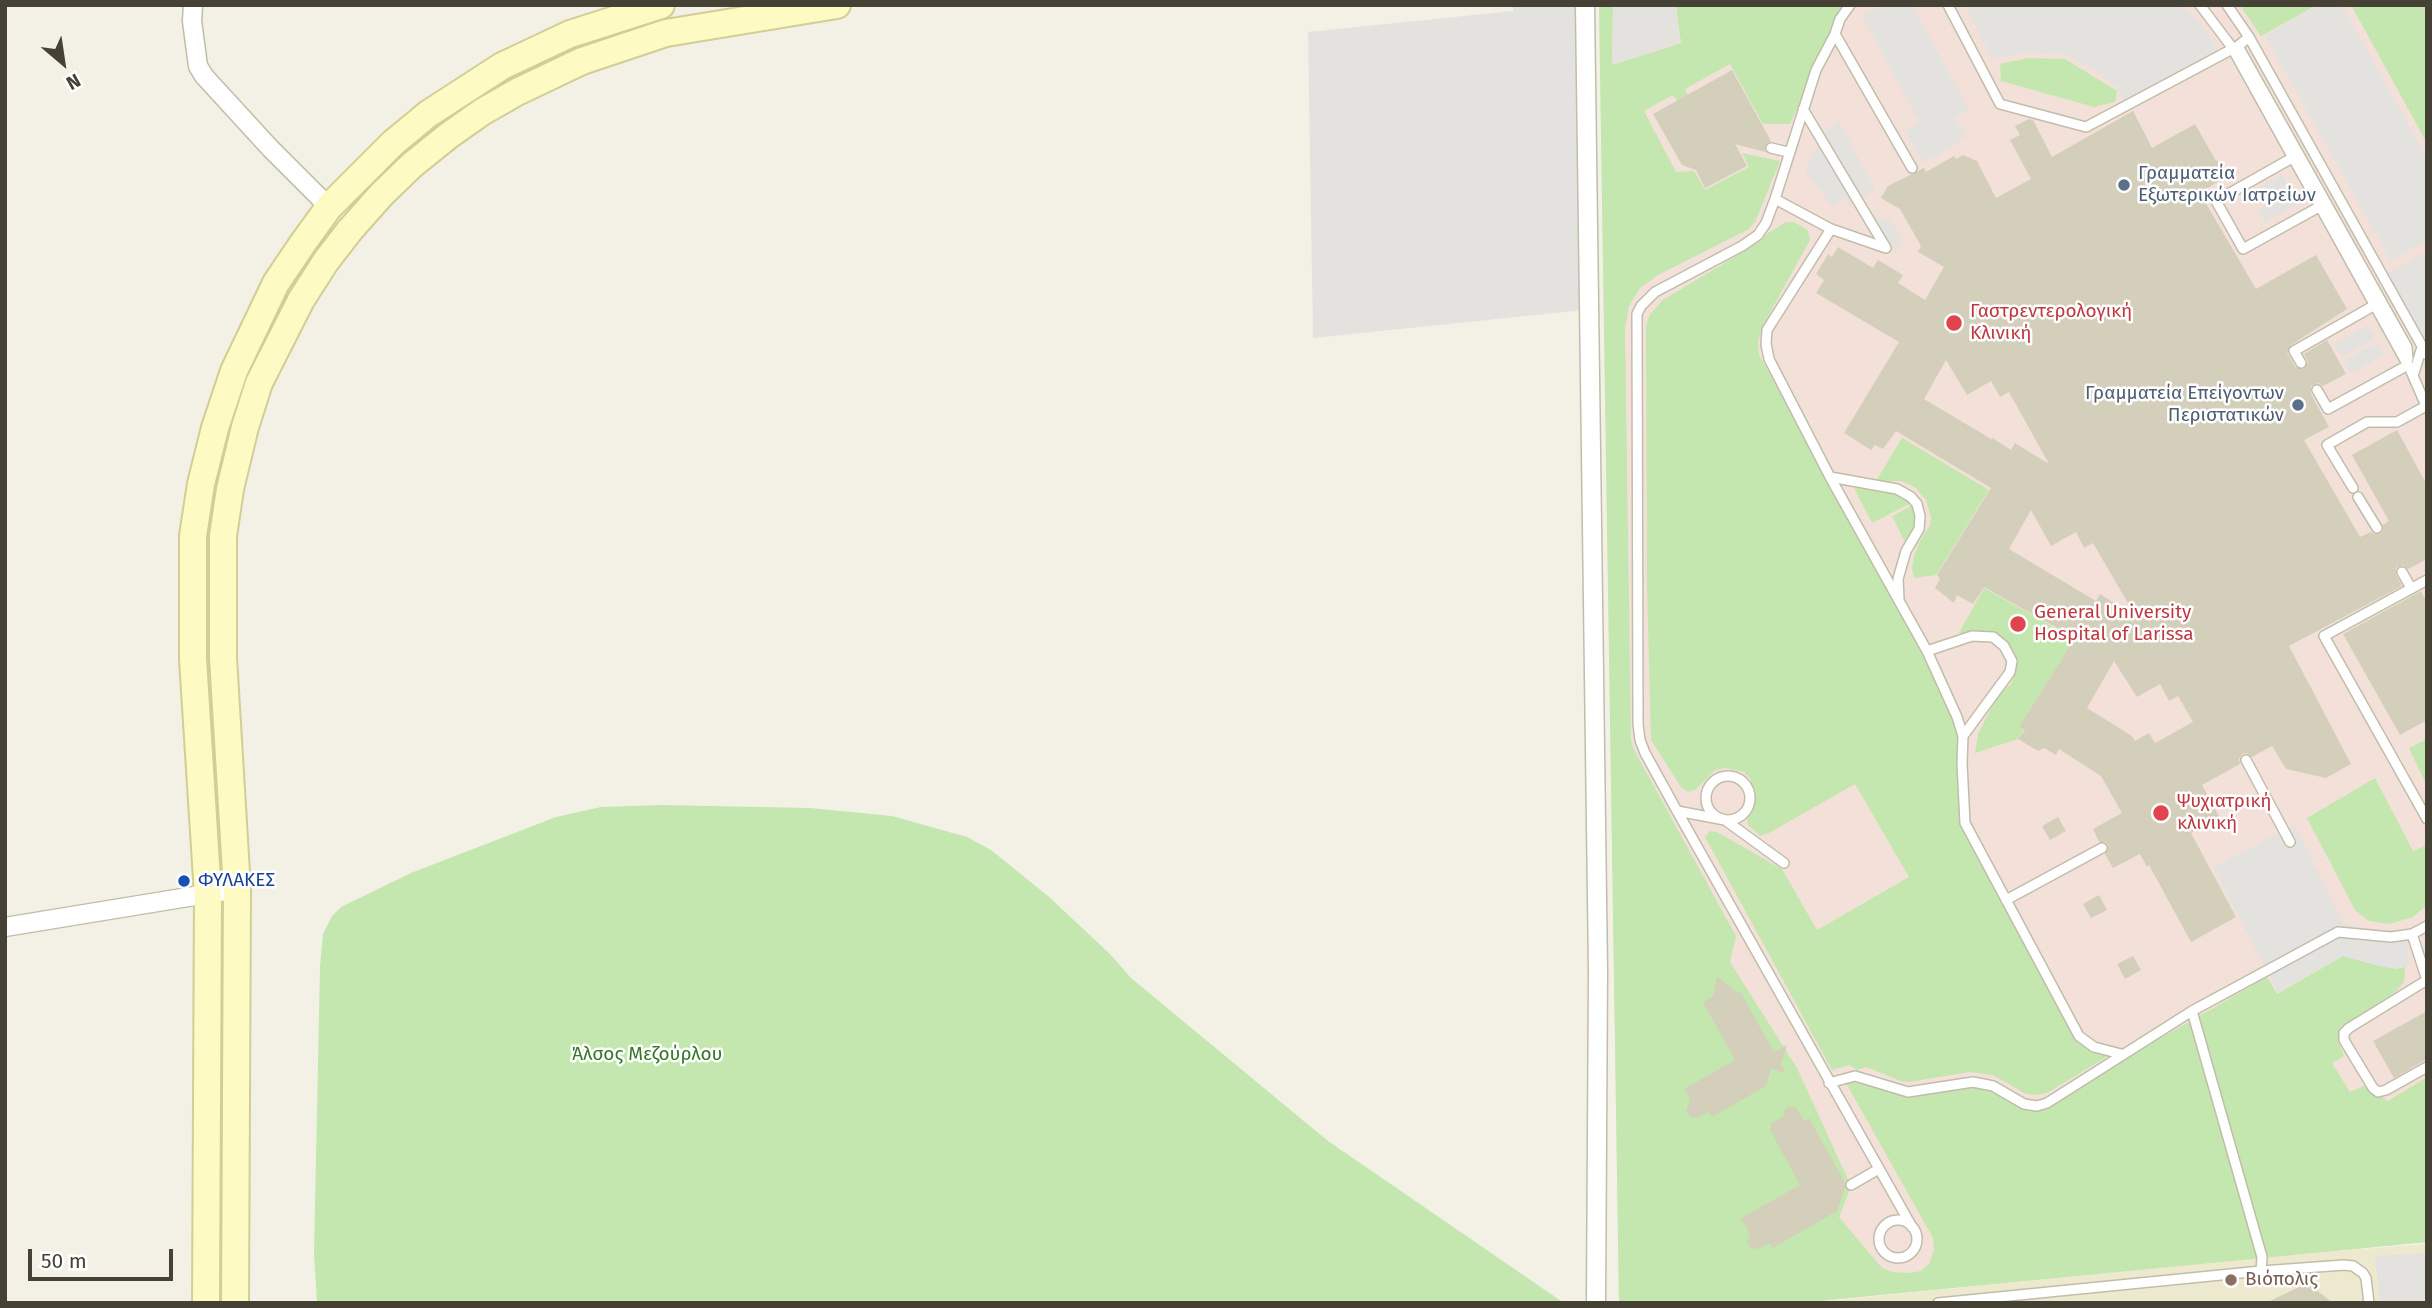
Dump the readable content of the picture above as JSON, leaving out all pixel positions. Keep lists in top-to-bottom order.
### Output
{
  "parks": ["Άλσος Μεζούρλου"],
  "places": [
    "Γραμματεία Εξωτερικών Ιατρείων",
    "Γαστρεντερολογική Κλινική",
    "Γραμματεία Επείγοντων Περιστατικών",
    "General University Hospital of Larissa",
    "Ψυχιατρική κλινική",
    "ΦΥΛΑΚΕΣ",
    "Βιόπολις"
  ],
  "scale_bar": "50 m",
  "north": "bottom right"
}
